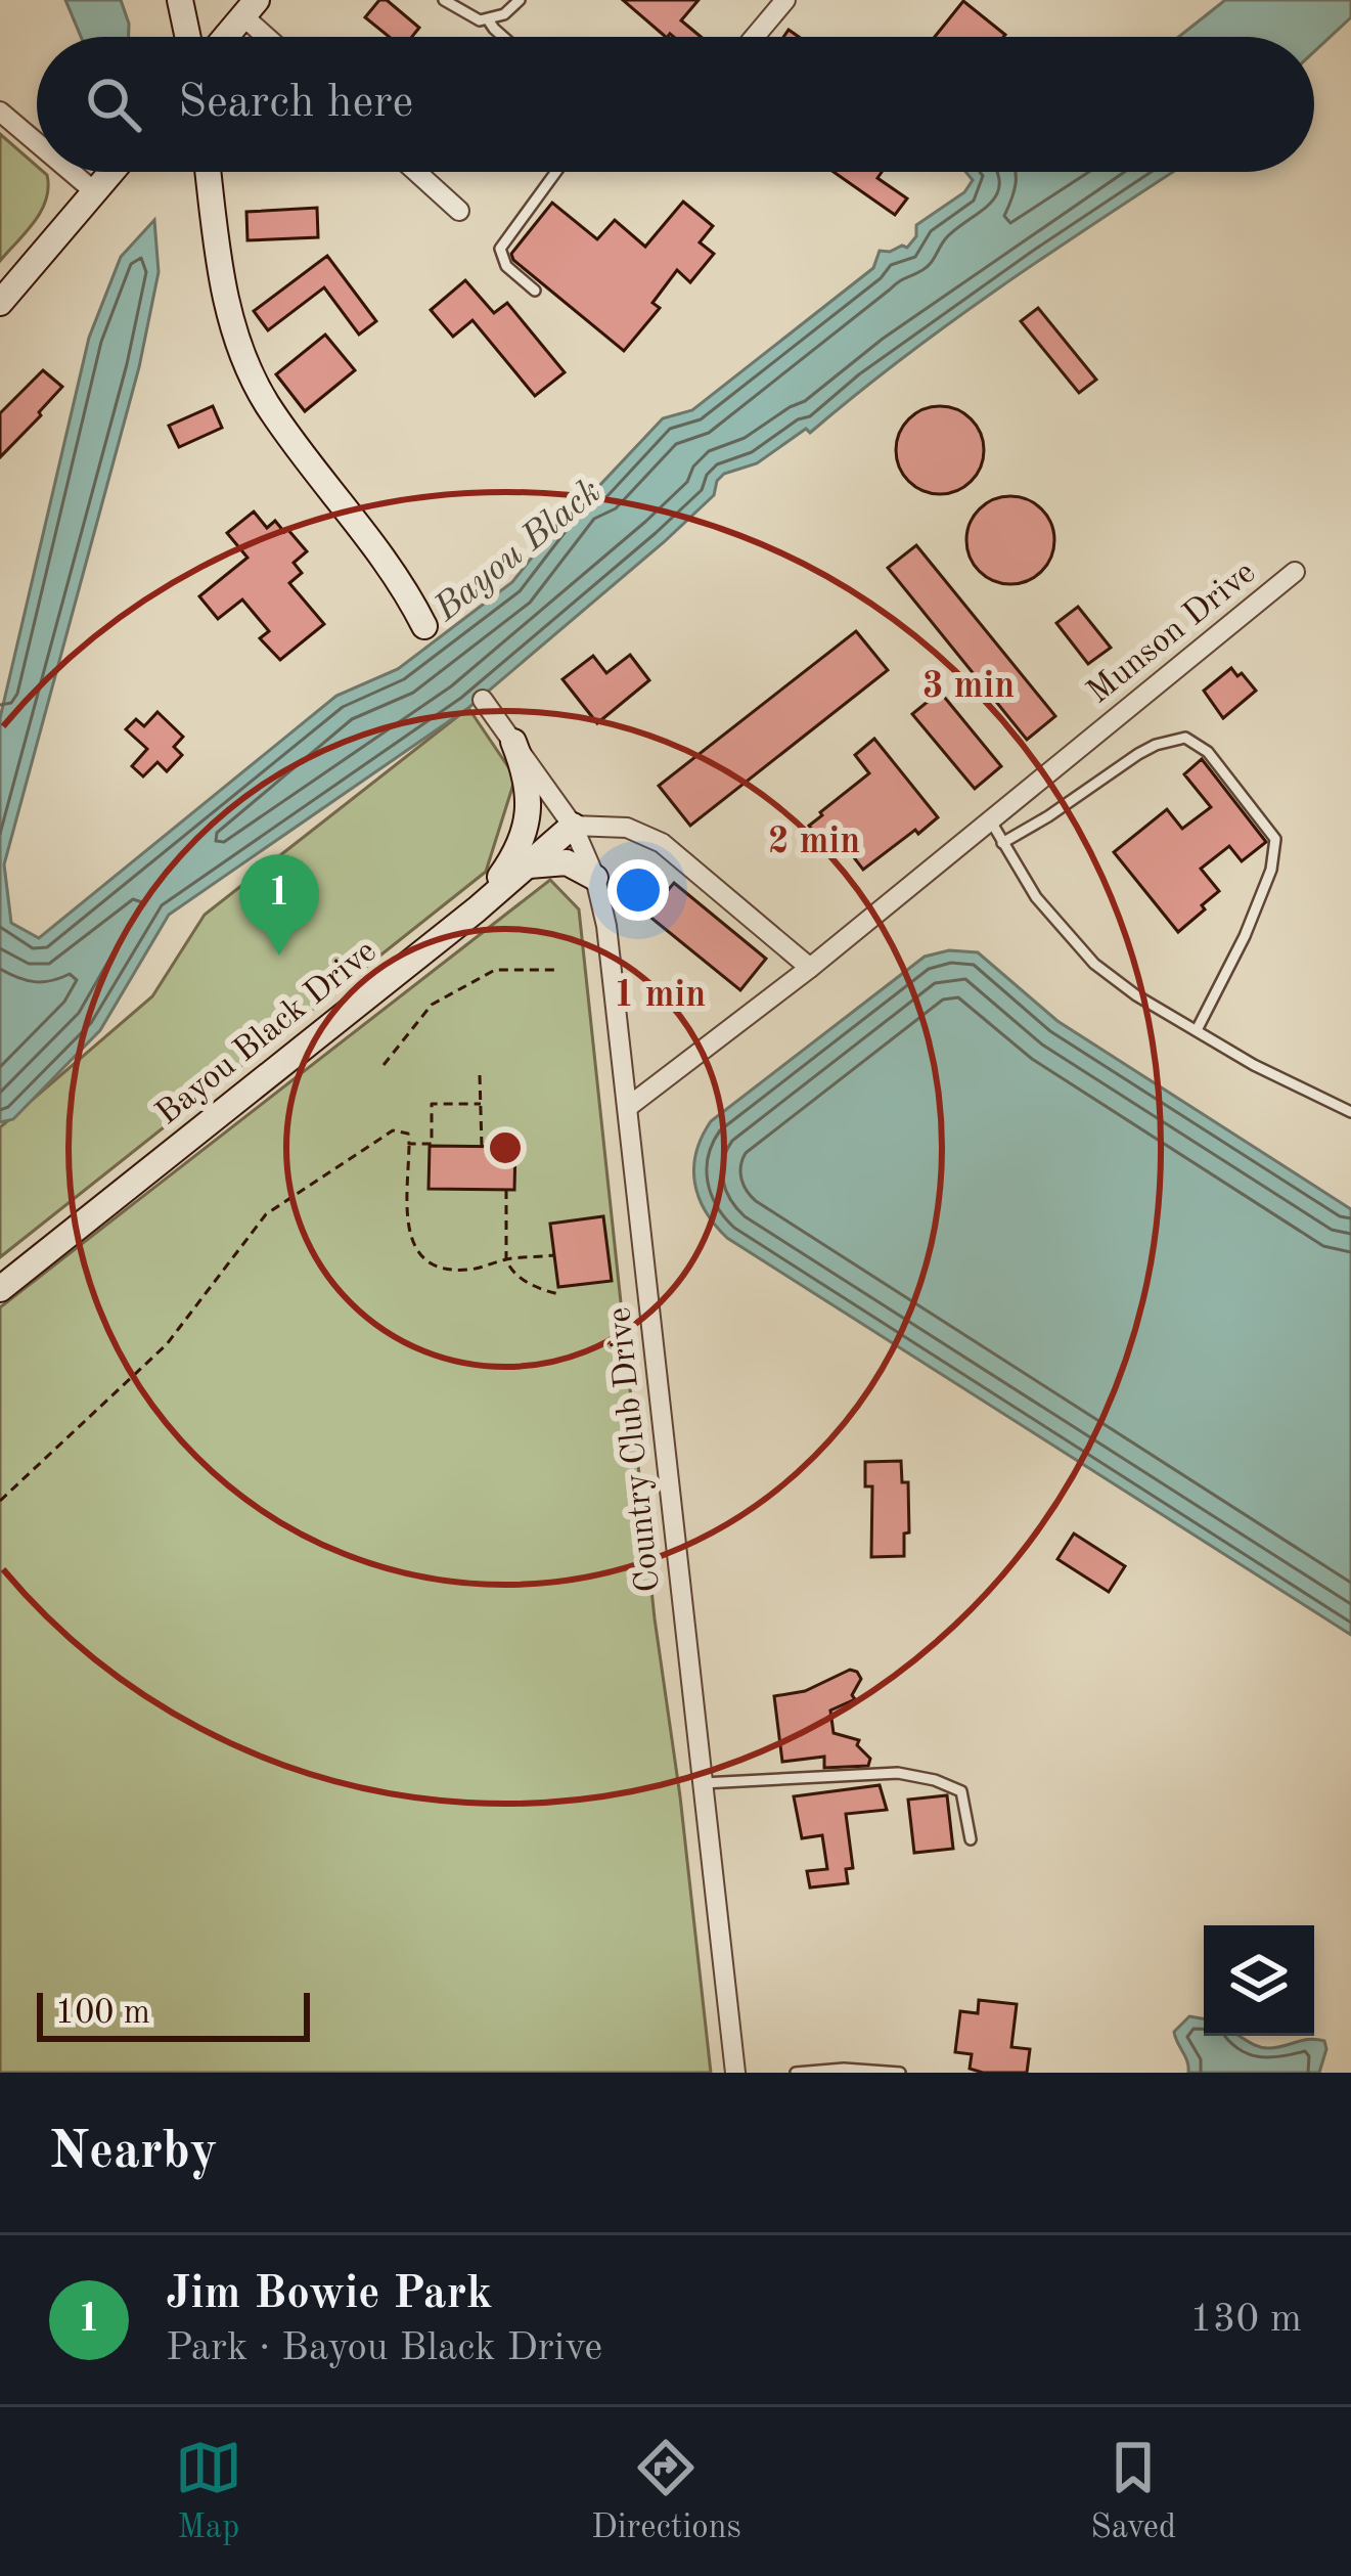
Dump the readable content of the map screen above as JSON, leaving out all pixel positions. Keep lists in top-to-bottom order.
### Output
{
  "streets": {
    "street": ["Munson Drive", "Bayou Black Drive", "Country Club Drive"]
  },
  "crossings": [
    ["Munson Drive", "Country Club Drive"],
    ["Bayou Black Drive", "Country Club Drive"]
  ],
  "water": ["Bayou Black"],
  "scale_bar": "100 m",
  "page": {
    "search": "Search here",
    "pins": "1",
    "scale": "100 m",
    "heading": "Nearby",
    "list": [
      {
        "mark": "1",
        "name": "Jim Bowie Park",
        "note": "Park · Bayou Black Drive",
        "value": "130 m"
      }
    ],
    "nav": ["Map", "Directions", "Saved"]
  },
  "rings": ["3 min", "2 min", "1 min"]
}
